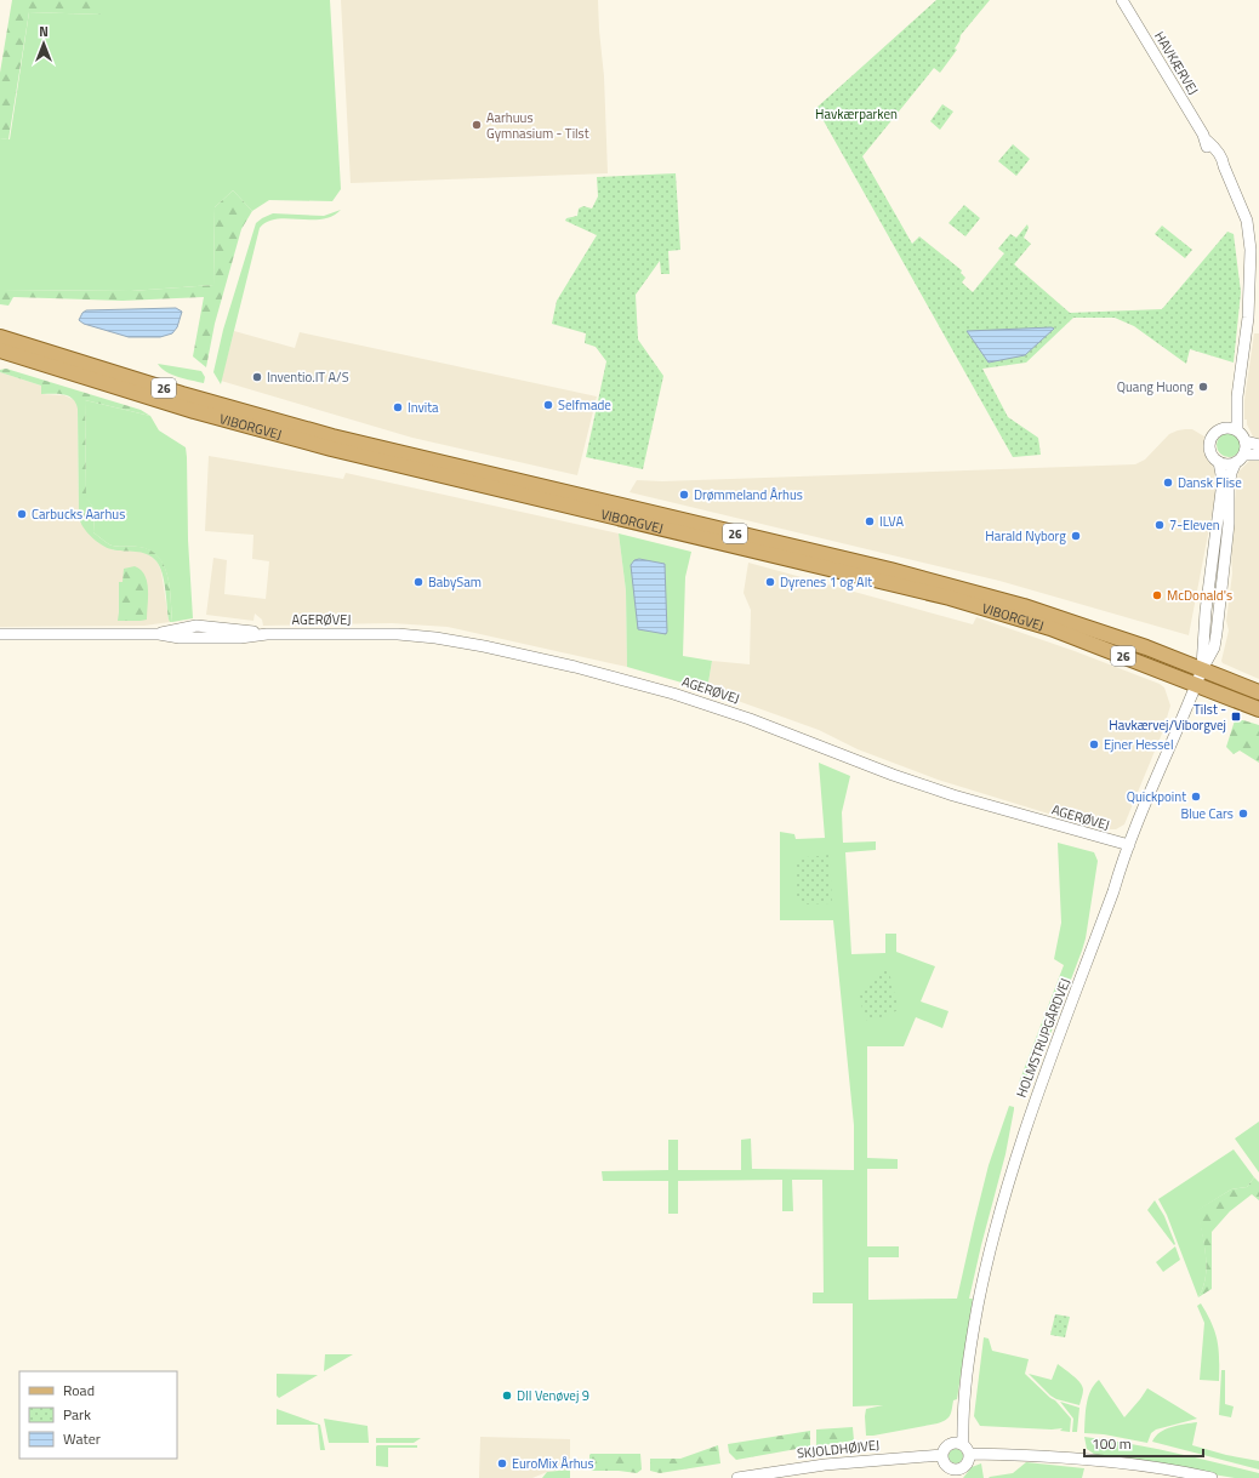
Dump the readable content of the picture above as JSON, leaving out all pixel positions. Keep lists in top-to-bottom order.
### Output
{
  "streets": {
    "main road": ["26", "VIBORGVEJ"],
    "street": [
      "HAVKÆRVEJ",
      "AGERØVEJ",
      "HOLMSTRUPGÅRDVEJ",
      "SKJOLDHØJVEJ"
    ]
  },
  "crossings": [
    ["VIBORGVEJ", "HOLMSTRUPGÅRDVEJ"],
    ["AGERØVEJ", "HOLMSTRUPGÅRDVEJ"],
    ["HOLMSTRUPGÅRDVEJ", "SKJOLDHØJVEJ"]
  ],
  "parks": ["Havkærparken"],
  "places": {
    "other": [
      "Aarhuus Gymnasium - Tilst",
      "Inventio.IT A/S",
      "Quang Huong",
      "Selfmade",
      "Invita",
      "Dansk Flise",
      "Drømmeland Århus",
      "Carbucks Aarhus",
      "ILVA",
      "7-Eleven",
      "Harald Nyborg",
      "BabySam",
      "Dyrenes 1 og Alt",
      "McDonald's",
      "Ejner Hessel",
      "Quickpoint",
      "Blue Cars",
      "DII Venøvej 9",
      "EuroMix Århus"
    ],
    "transit": ["Tilst - Havkærvej/Viborgvej"]
  },
  "legend": ["Road", "Park", "Water"],
  "scale_bar": "100 m",
  "north": "top"
}
